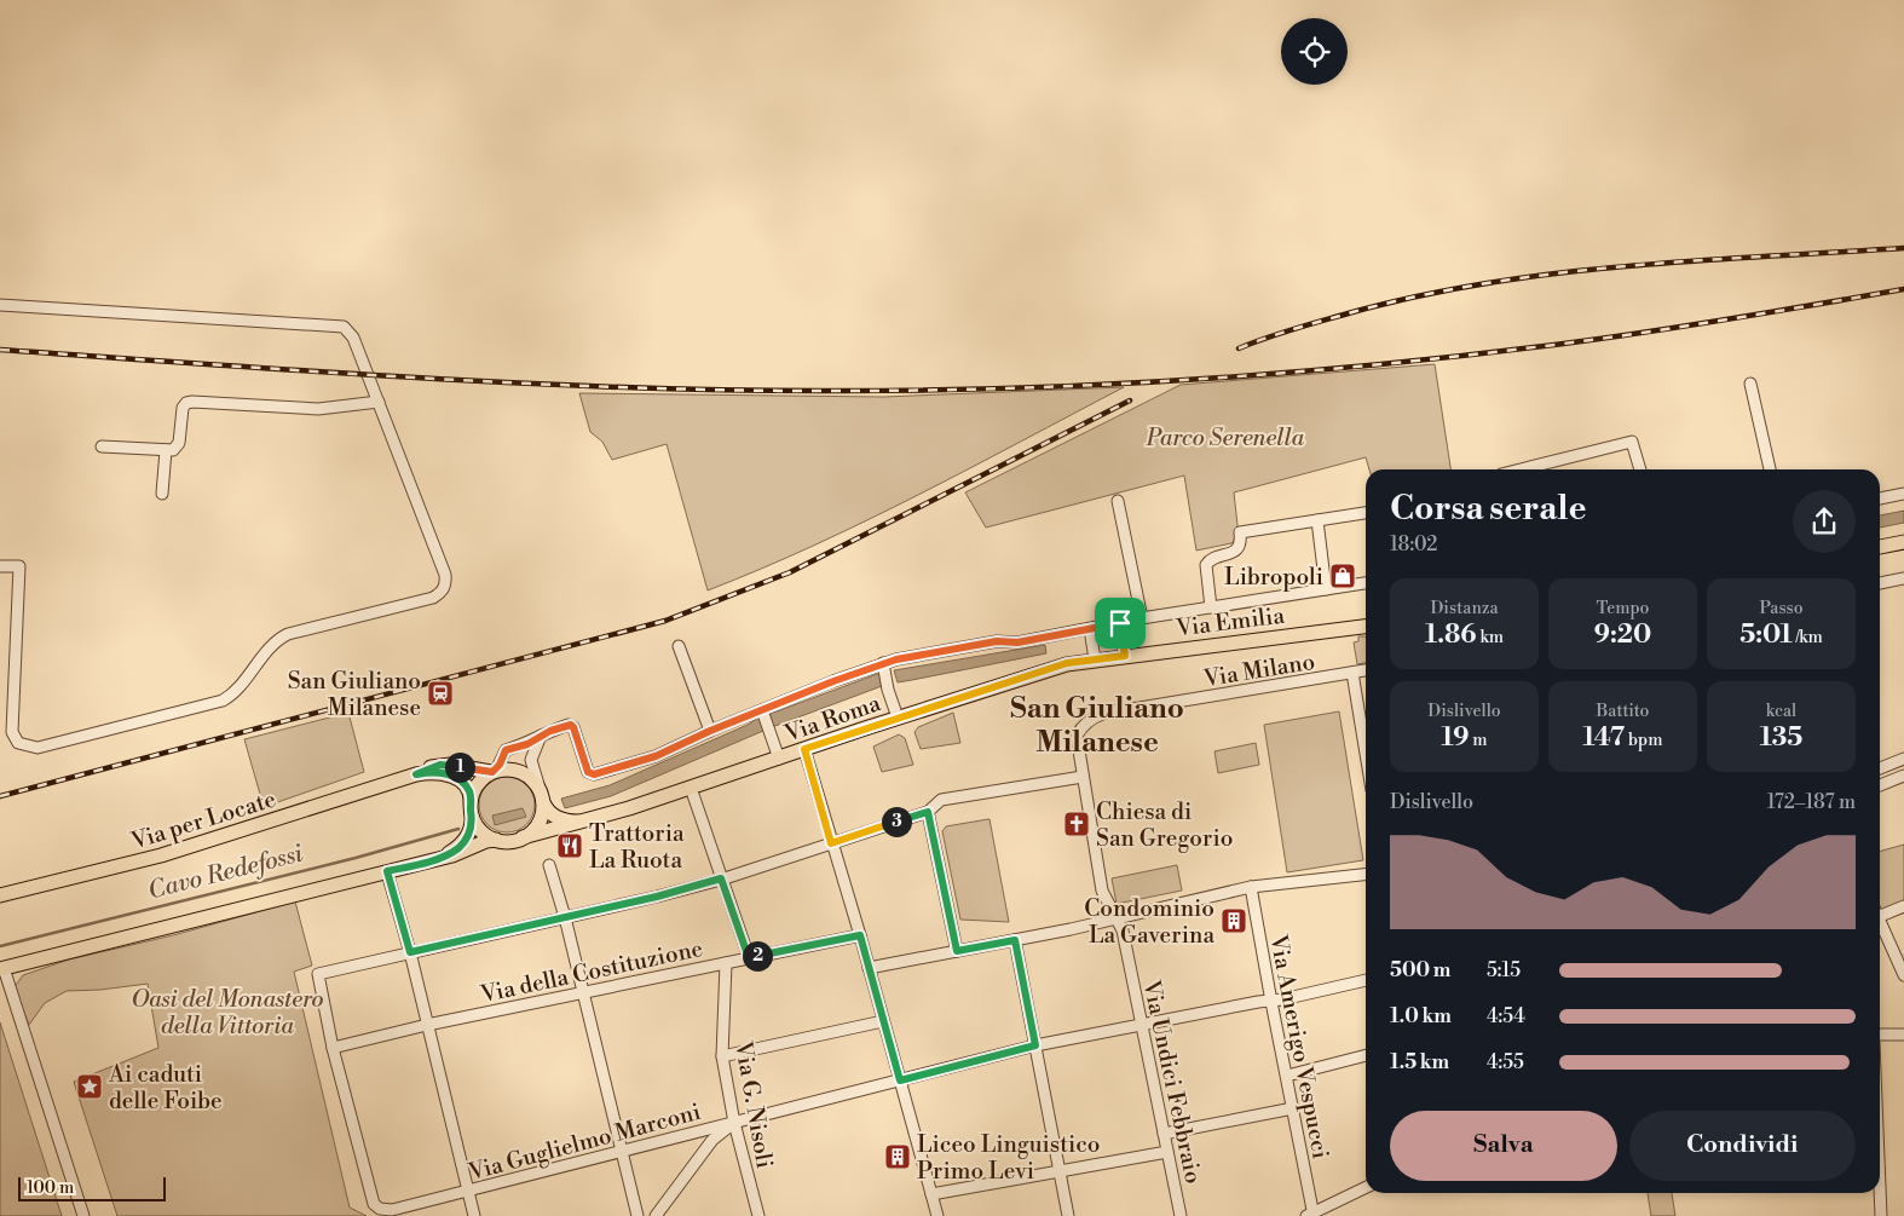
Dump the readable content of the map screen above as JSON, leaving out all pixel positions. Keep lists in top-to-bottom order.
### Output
{
  "streets": {
    "main road": ["Via Emilia", "Via Roma", "Via per Locate"],
    "street": [
      "Via Milano",
      "Via della Costituzione",
      "Via Amerigo Vespucci",
      "Via Undici Febbraio",
      "Via G. Nisoli",
      "Via Guglielmo Marconi"
    ]
  },
  "crossings": [
    ["Via Emilia", "Via Roma"],
    ["Via Milano", "Via Undici Febbraio"],
    ["Via Roma", "Via per Locate"],
    ["Via della Costituzione", "Via G. Nisoli"],
    ["Via della Costituzione", "Via Guglielmo Marconi"],
    ["Via Amerigo Vespucci", "Via Guglielmo Marconi"],
    ["Via Undici Febbraio", "Via Guglielmo Marconi"],
    ["Via G. Nisoli", "Via Guglielmo Marconi"]
  ],
  "districts": ["San Giuliano Milanese"],
  "water": ["Cavo Redefossi"],
  "parks": ["Parco Serenella", "Oasi del Monastero della Vittoria"],
  "places": {
    "shop": ["Libropoli"],
    "station": ["San Giuliano Milanese"],
    "church": ["Chiesa di San Gregorio"],
    "restaurant": ["Trattoria La Ruota"],
    "building": ["Condominio La Gaverina", "Liceo Linguistico Primo Levi"],
    "place": ["Ai caduti delle Foibe"]
  },
  "scale_bar": "100 m",
  "page": {
    "heading": ["Corsa serale", "18:02"],
    "stats": [
      ["Distanza", "1.86 km"],
      ["Tempo", "9:20"],
      ["Passo", "5:01 /km"],
      ["Dislivello", "19 m"],
      ["Battito", "147 bpm"],
      ["kcal", "135"]
    ],
    "pins": ["1", "3", "2"],
    "chart": ["Dislivello", "172–187 m"],
    "list": [
      {
        "name": "500 m",
        "note": "5:15"
      },
      {
        "name": "1.0 km",
        "note": "4:54"
      },
      {
        "name": "1.5 km",
        "note": "4:55"
      }
    ],
    "buttons": ["Salva", "Condividi"],
    "scale": "100 m"
  }
}
